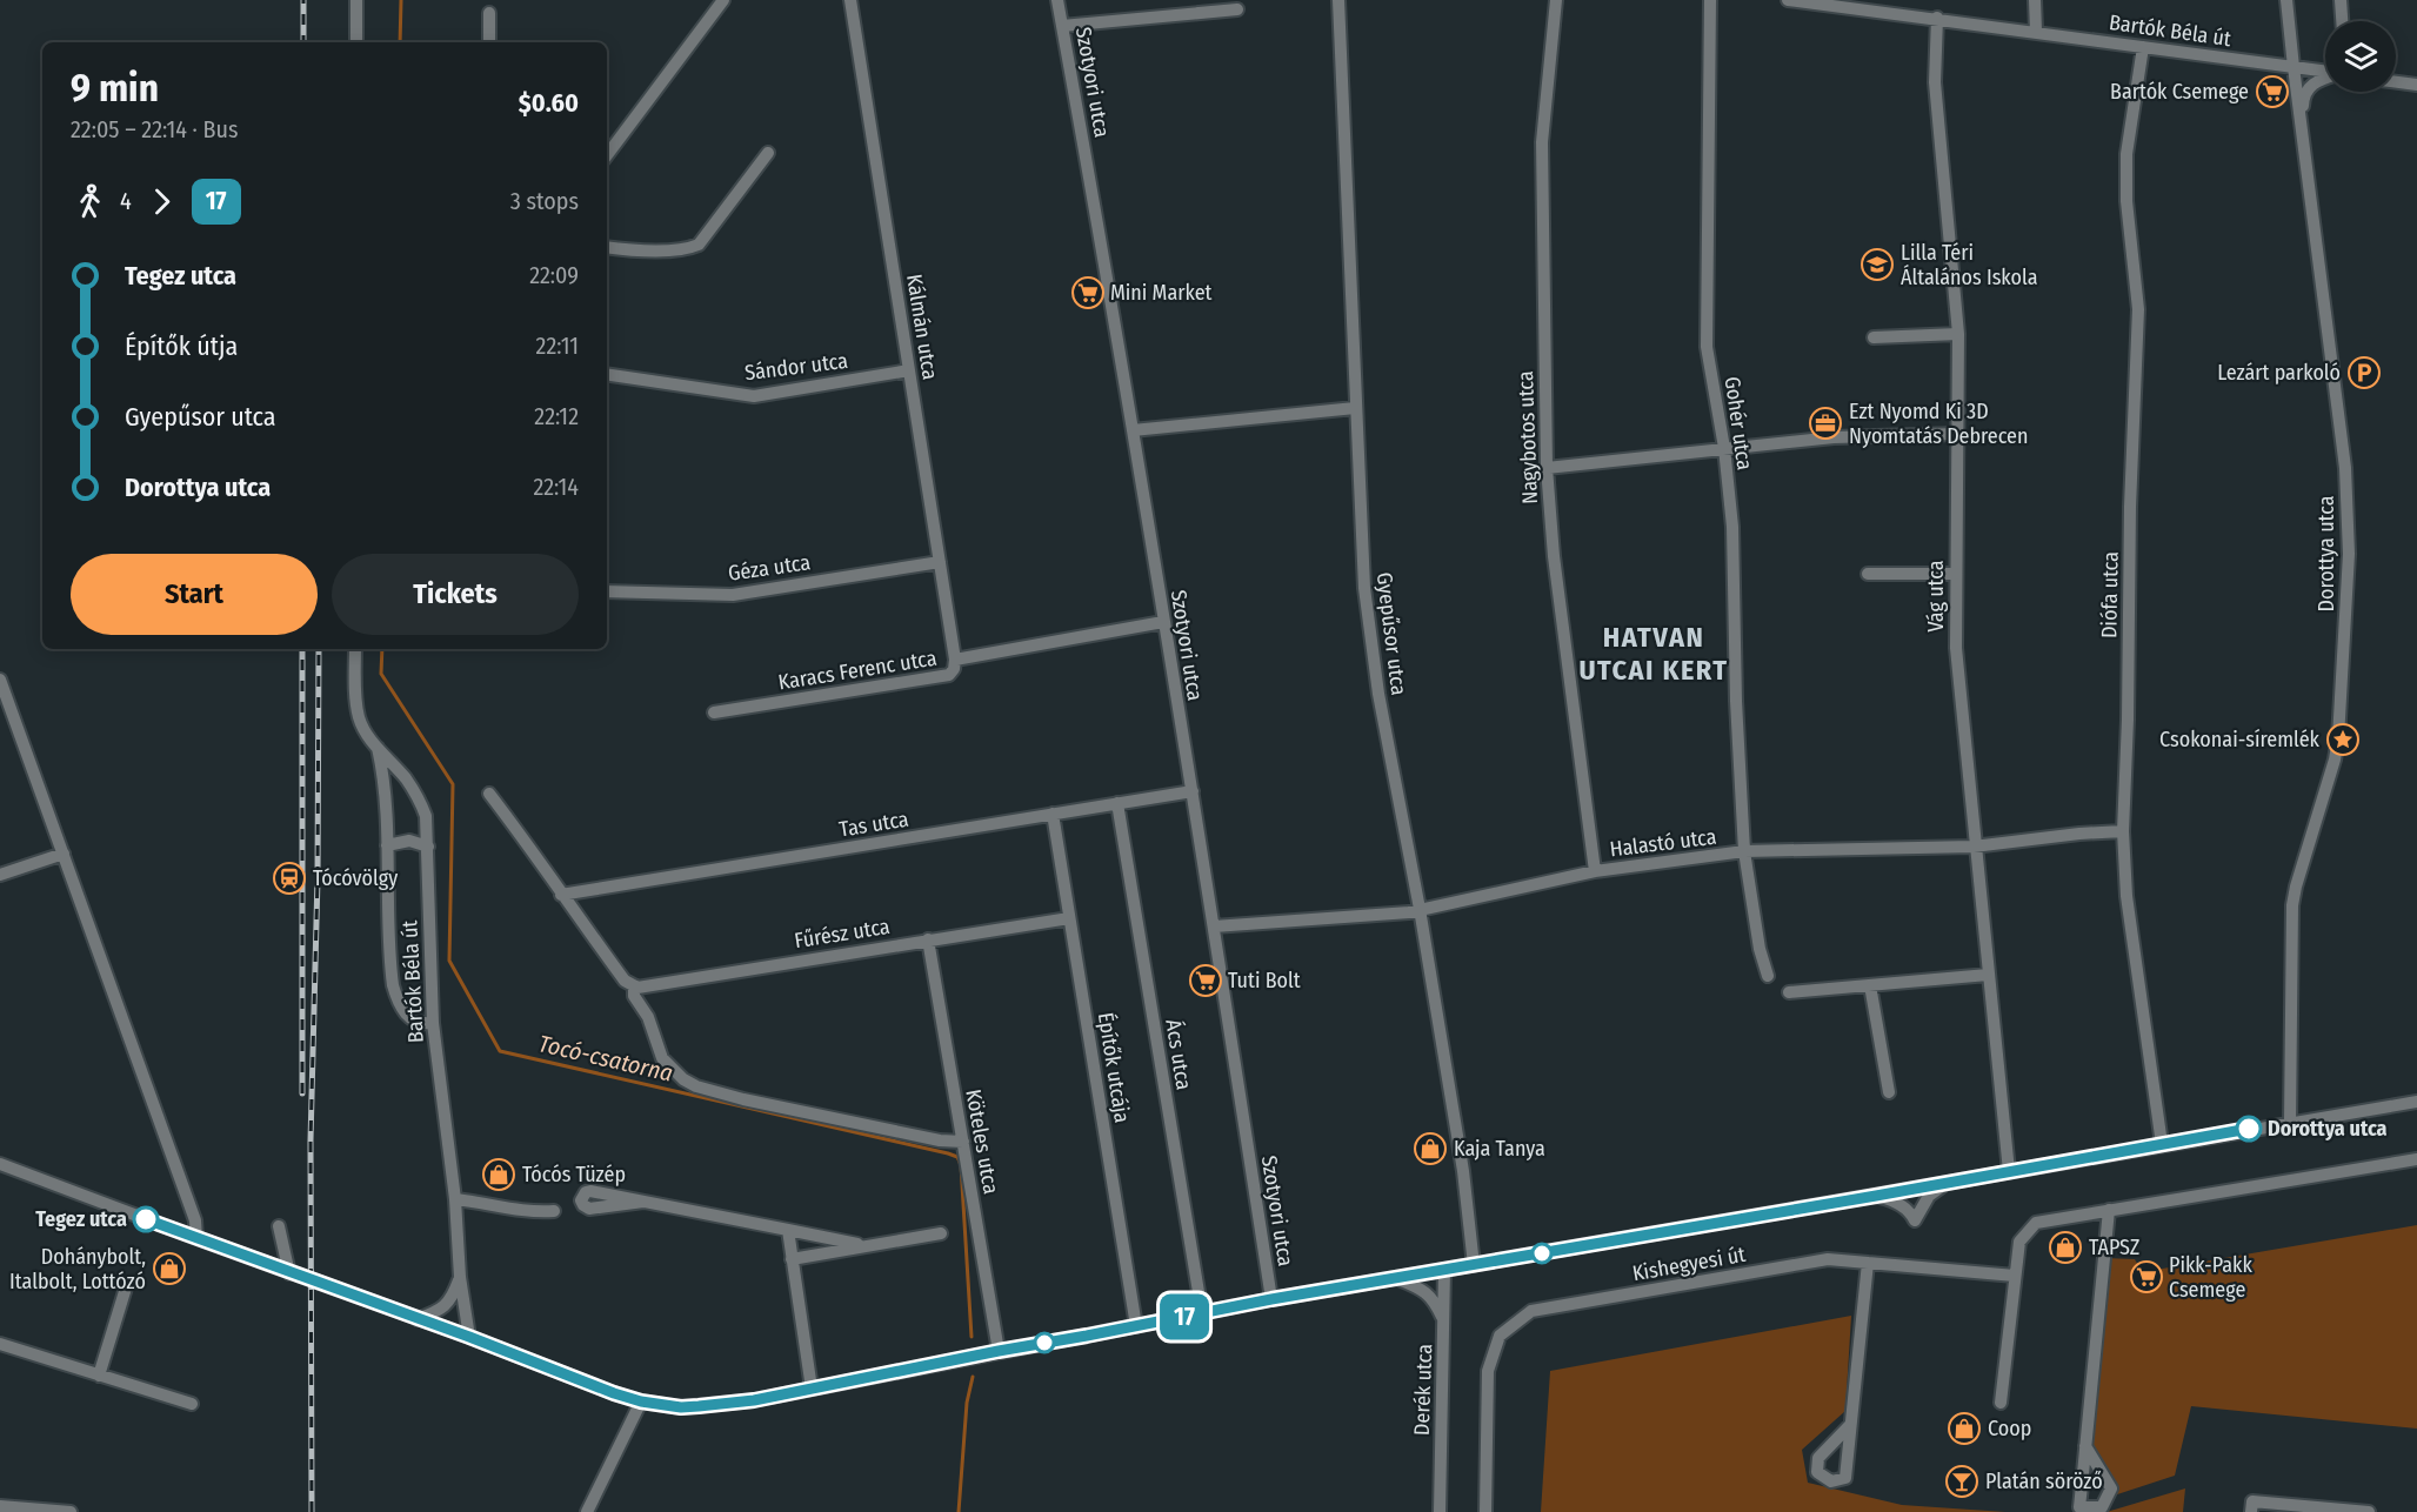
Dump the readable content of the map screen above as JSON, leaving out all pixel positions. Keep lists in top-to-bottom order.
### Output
{
  "streets": {
    "street": [
      "Bartók Béla út",
      "Szotyori utca",
      "Kálmán utca",
      "Sándor utca",
      "Gohér utca",
      "Nagybotos utca",
      "Dorottya utca",
      "Géza utca",
      "Diófa utca",
      "Vág utca",
      "Gyepűsor utca",
      "Karacs Ferenc utca",
      "Tas utca",
      "Halastó utca",
      "Fűrész utca",
      "Ács utca",
      "Építők utcája",
      "Köteles utca",
      "Kishegyesi út",
      "Derék utca"
    ]
  },
  "crossings": [
    ["Bartók Béla út", "Dorottya utca"],
    ["Bartók Béla út", "Diófa utca"],
    ["Bartók Béla út", "Vág utca"],
    ["Bartók Béla út", "Kishegyesi út"],
    ["Szotyori utca", "Karacs Ferenc utca"],
    ["Szotyori utca", "Tas utca"],
    ["Szotyori utca", "Halastó utca"],
    ["Szotyori utca", "Kishegyesi út"],
    ["Kálmán utca", "Sándor utca"],
    ["Kálmán utca", "Géza utca"],
    ["Kálmán utca", "Karacs Ferenc utca"],
    ["Gohér utca", "Halastó utca"],
    ["Nagybotos utca", "Halastó utca"],
    ["Dorottya utca", "Kishegyesi út"],
    ["Diófa utca", "Halastó utca"],
    ["Diófa utca", "Kishegyesi út"],
    ["Vág utca", "Halastó utca"],
    ["Vág utca", "Kishegyesi út"],
    ["Gyepűsor utca", "Halastó utca"],
    ["Gyepűsor utca", "Kishegyesi út"],
    ["Tas utca", "Ács utca"],
    ["Tas utca", "Építők utcája"],
    ["Fűrész utca", "Építők utcája"],
    ["Fűrész utca", "Köteles utca"],
    ["Ács utca", "Kishegyesi út"],
    ["Építők utcája", "Kishegyesi út"],
    ["Köteles utca", "Kishegyesi út"],
    ["Kishegyesi út", "Derék utca"]
  ],
  "districts": ["HATVAN UTCAI KERT"],
  "water": ["Tocó-csatorna"],
  "places": {
    "supermarket": [
      "Bartók Csemege",
      "Mini Market",
      "Tuti Bolt",
      "Pikk-Pakk Csemege"
    ],
    "school or university": ["Lilla Téri Általános Iskola"],
    "parking": ["Lezárt parkoló"],
    "office": ["Ezt Nyomd Ki 3D Nyomtatás Debrecen"],
    "place": ["Csokonai-síremlék"],
    "station": ["Tócóvölgy"],
    "other": ["Dorottya utca", "Tegez utca"],
    "shop": [
      "Kaja Tanya",
      "Tócós Tüzép",
      "TAPSZ",
      "Dohánybolt, Italbolt, Lottózó",
      "Coop"
    ],
    "bar": ["Platán söröző"]
  },
  "lines": ["bus line 17"],
  "page": {
    "on_map": "17",
    "heading": ["9 min", "22:05 – 22:14 · Bus", "$0.60"],
    "legs": ["4", "17", "3 stops"],
    "list": [
      {
        "name": "Tegez utca",
        "value": "22:09"
      },
      {
        "name": "Építők útja",
        "value": "22:11"
      },
      {
        "name": "Gyepűsor utca",
        "value": "22:12"
      },
      {
        "name": "Dorottya utca",
        "value": "22:14"
      }
    ],
    "buttons": ["Start", "Tickets"]
  }
}
